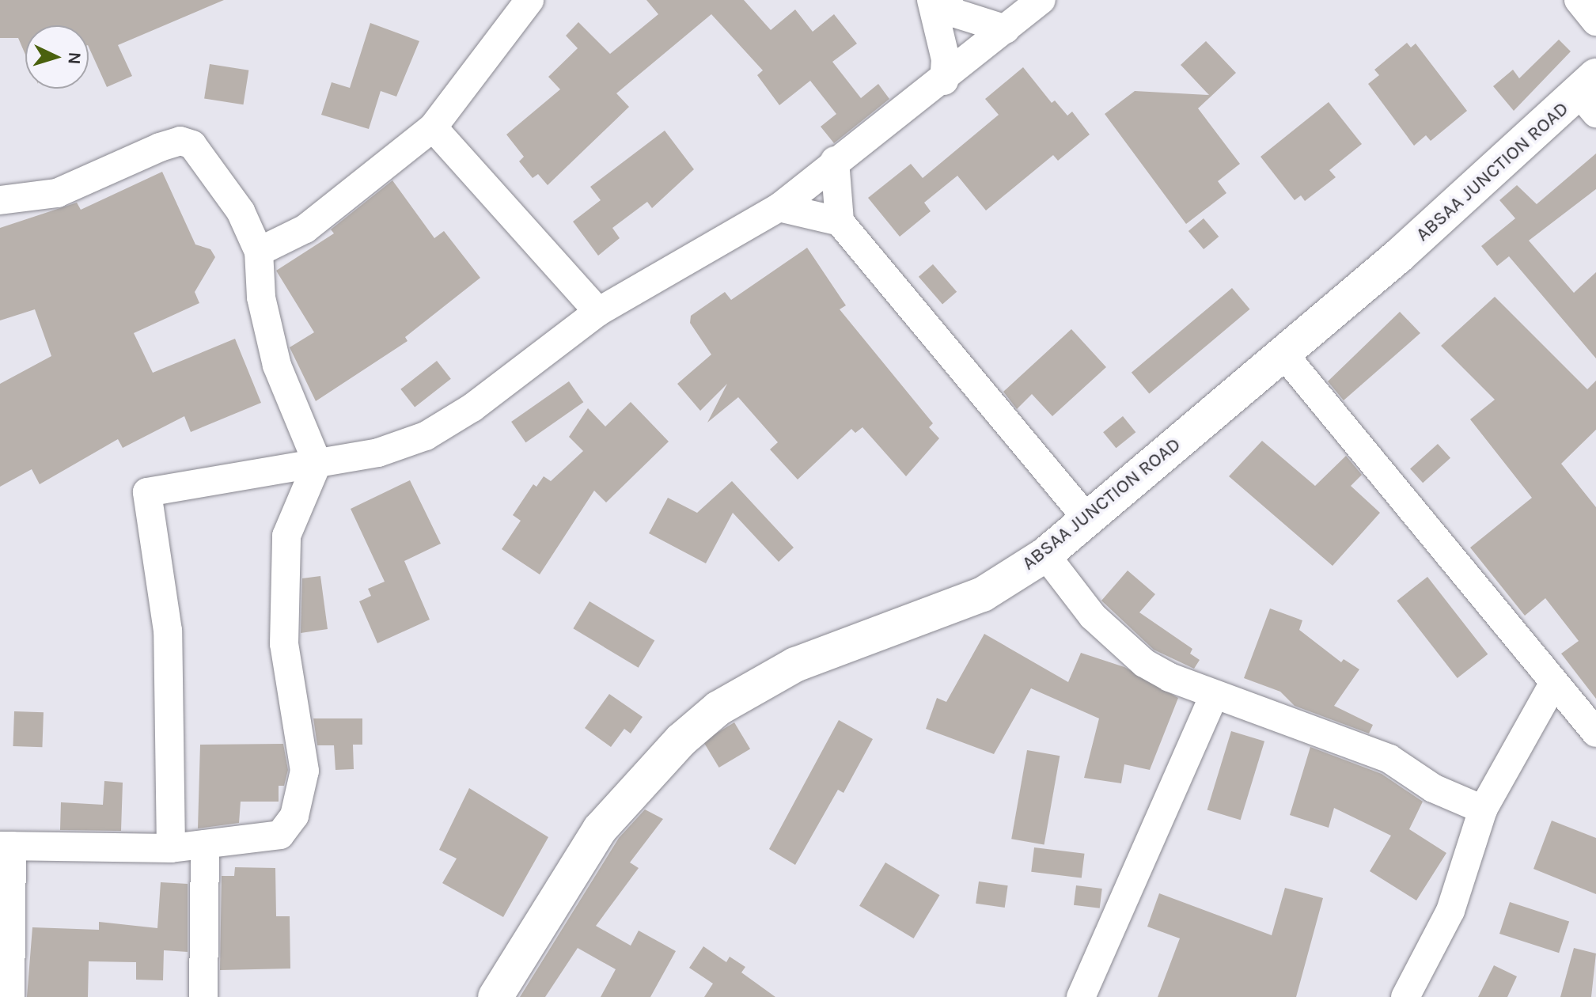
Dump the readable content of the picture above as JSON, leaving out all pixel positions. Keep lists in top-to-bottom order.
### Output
{
  "streets": {
    "street": ["ABSAA JUNCTION ROAD"]
  },
  "north": "right"
}
